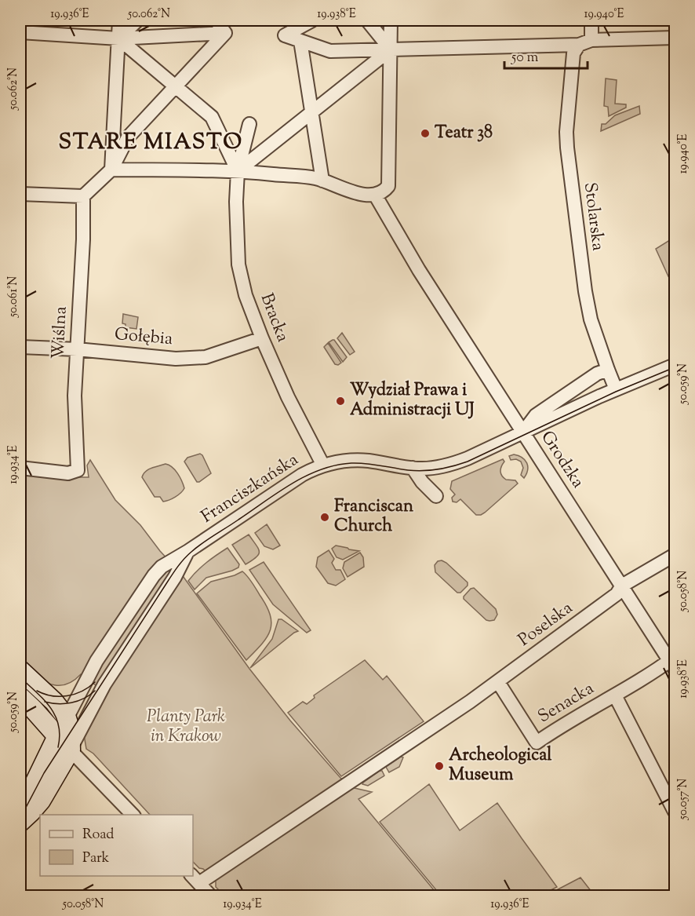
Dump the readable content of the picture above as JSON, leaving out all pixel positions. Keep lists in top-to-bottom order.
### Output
{
  "streets": {
    "street": [
      "Stolarska",
      "Bracka",
      "Wiślna",
      "Gołębia",
      "Grodzka",
      "Franciszkańska",
      "Poselska",
      "Senacka"
    ]
  },
  "crossings": [
    ["Stolarska", "Franciszkańska"],
    ["Bracka", "Gołębia"],
    ["Bracka", "Franciszkańska"],
    ["Wiślna", "Gołębia"],
    ["Grodzka", "Franciszkańska"],
    ["Grodzka", "Poselska"],
    ["Grodzka", "Senacka"],
    ["Poselska", "Senacka"]
  ],
  "districts": ["STARE MIASTO"],
  "parks": ["Planty Park in Krakow"],
  "places": [
    "Teatr 38",
    "Wydział Prawa i Administracji UJ",
    "Franciscan Church",
    "Archeological Museum"
  ],
  "legend": ["Road", "Park"],
  "scale_bar": "50 m",
  "coordinates": [
    "19.936°E",
    "50.062°N",
    "19.938°E",
    "19.940°E",
    "50.061°N",
    "50.059°N",
    "19.934°E",
    "50.058°N",
    "50.057°N"
  ]
}
